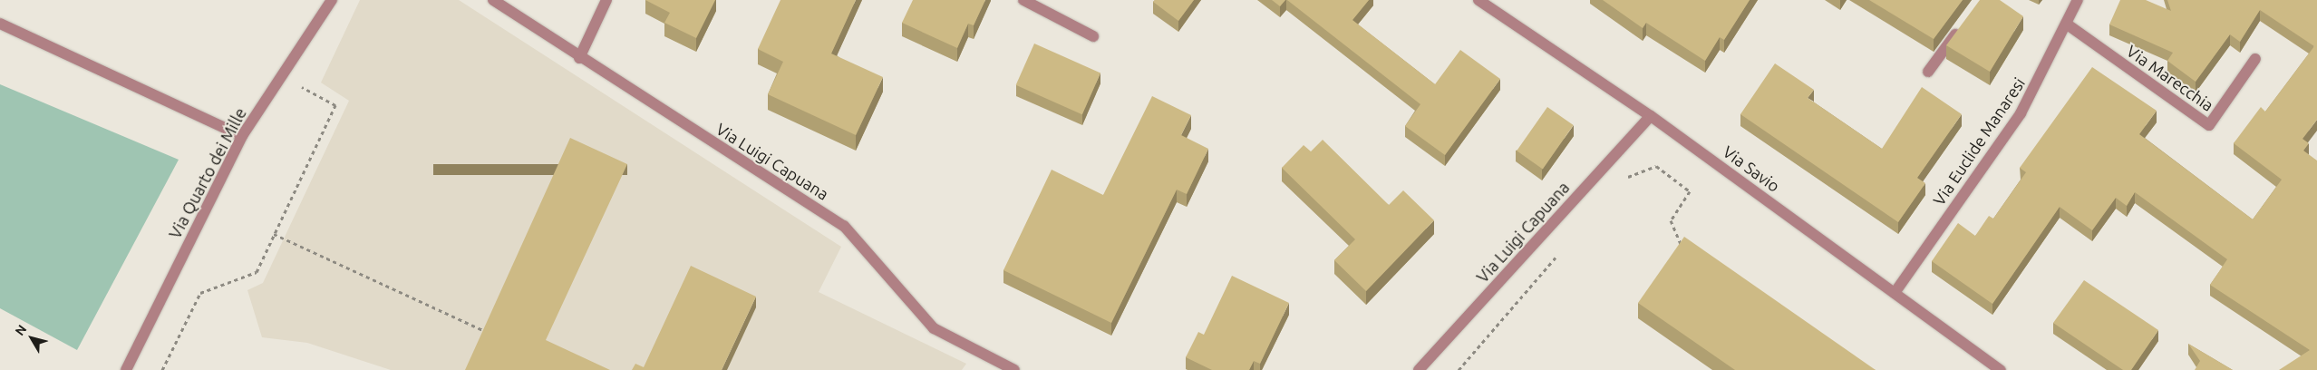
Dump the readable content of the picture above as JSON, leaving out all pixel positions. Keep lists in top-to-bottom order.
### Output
{
  "streets": {
    "street": [
      "Via Marecchia",
      "Via Euclide Manaresi",
      "Via Luigi Capuana",
      "Via Savio",
      "Via Quarto dei Mille"
    ]
  },
  "crossings": [
    ["Via Marecchia", "Via Euclide Manaresi"],
    ["Via Euclide Manaresi", "Via Savio"],
    ["Via Luigi Capuana", "Via Savio"]
  ],
  "north": "top left"
}
